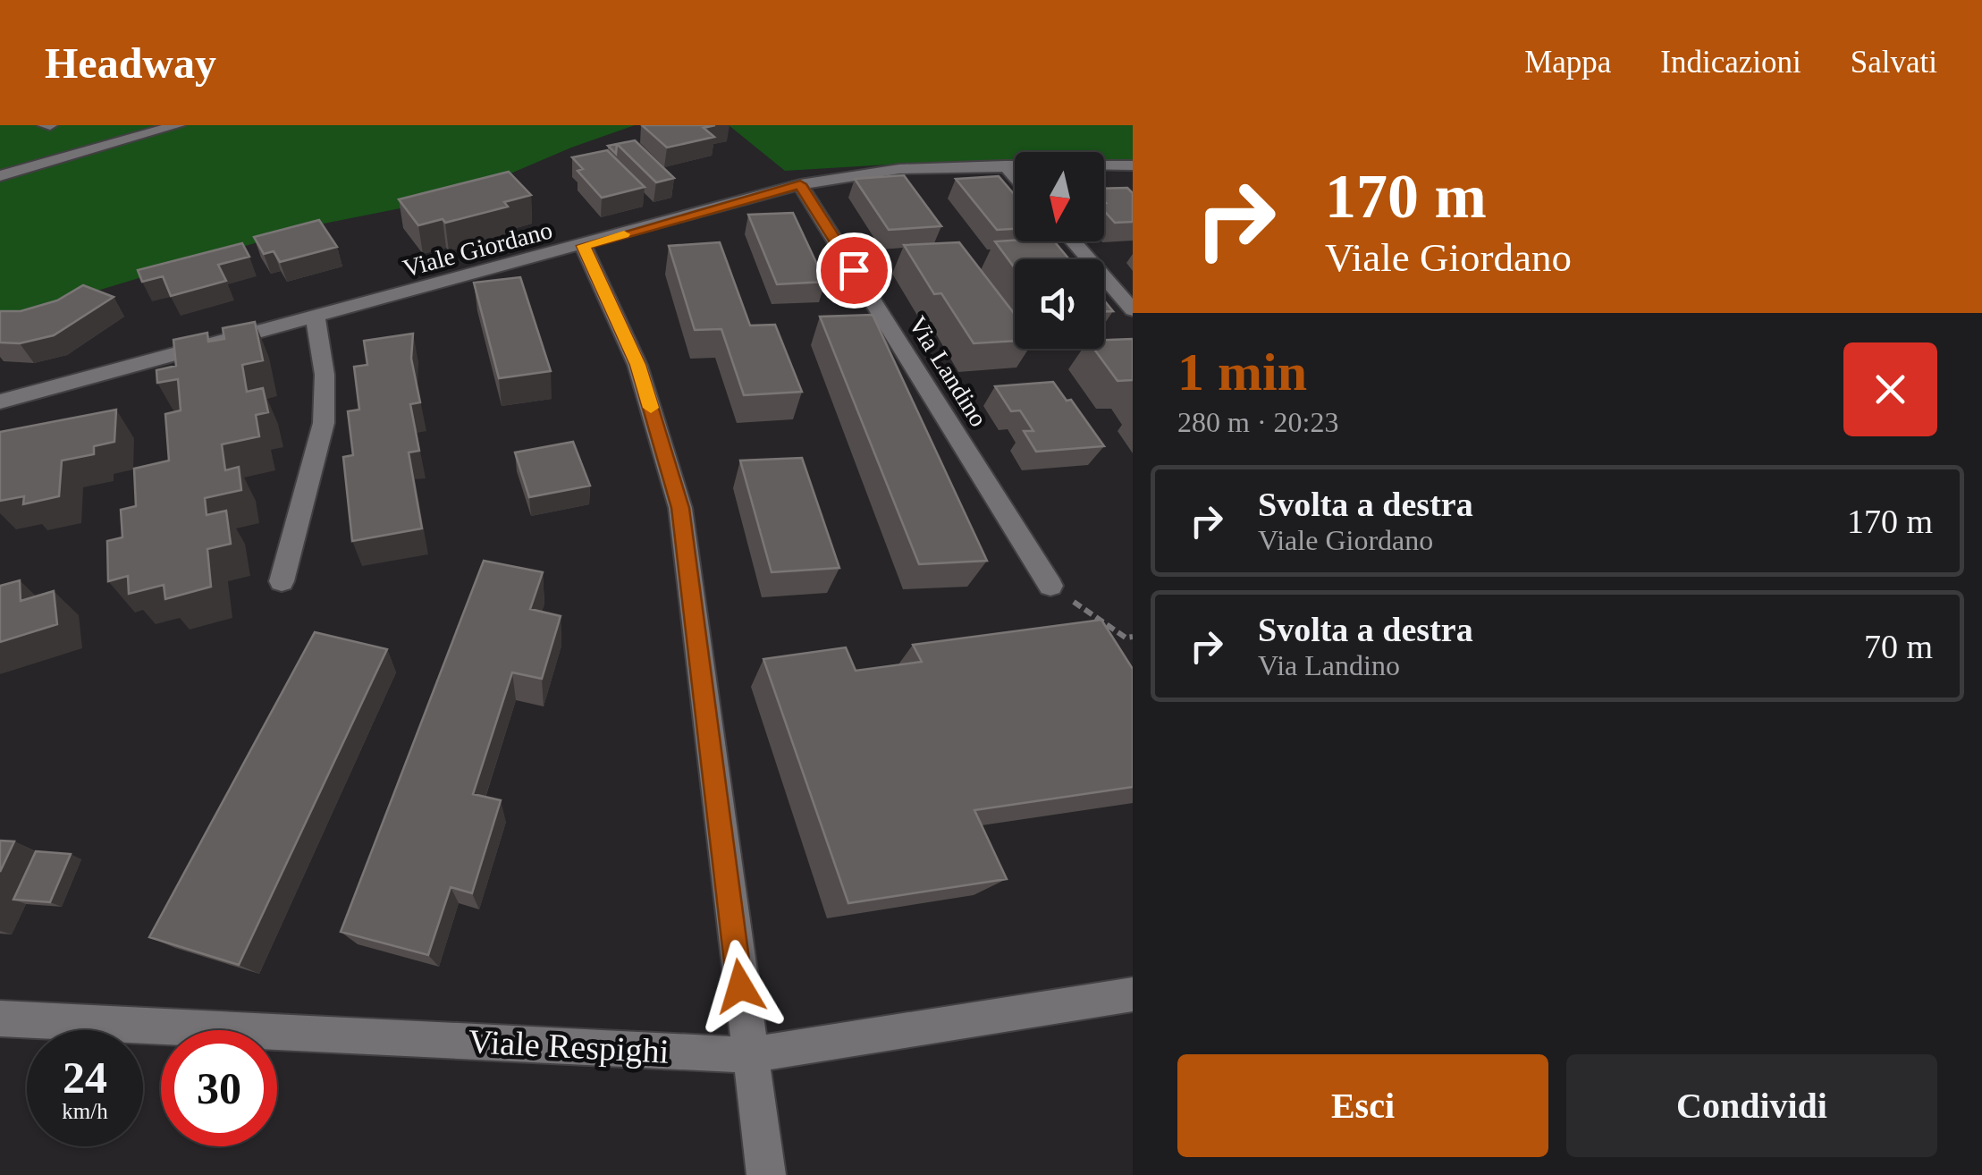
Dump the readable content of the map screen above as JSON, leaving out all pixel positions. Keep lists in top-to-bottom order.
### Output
{
  "streets": {
    "street": ["Viale Giordano", "Via Landino", "Viale Respighi"]
  },
  "crossings": [
    ["Viale Giordano", "Via Landino"]
  ],
  "north": "bottom",
  "page": {
    "header": "Headway",
    "nav": ["Mappa", "Indicazioni", "Salvati"],
    "turn": ["170 m", "Viale Giordano"],
    "heading": ["1 min", "280 m · 20:23"],
    "list": [
      {
        "name": "Svolta a destra",
        "note": "Viale Giordano",
        "value": "170 m"
      },
      {
        "name": "Svolta a destra",
        "note": "Via Landino",
        "value": "70 m"
      }
    ],
    "speed": "24 km/h",
    "limit": "30",
    "buttons": ["Esci", "Condividi"]
  }
}
